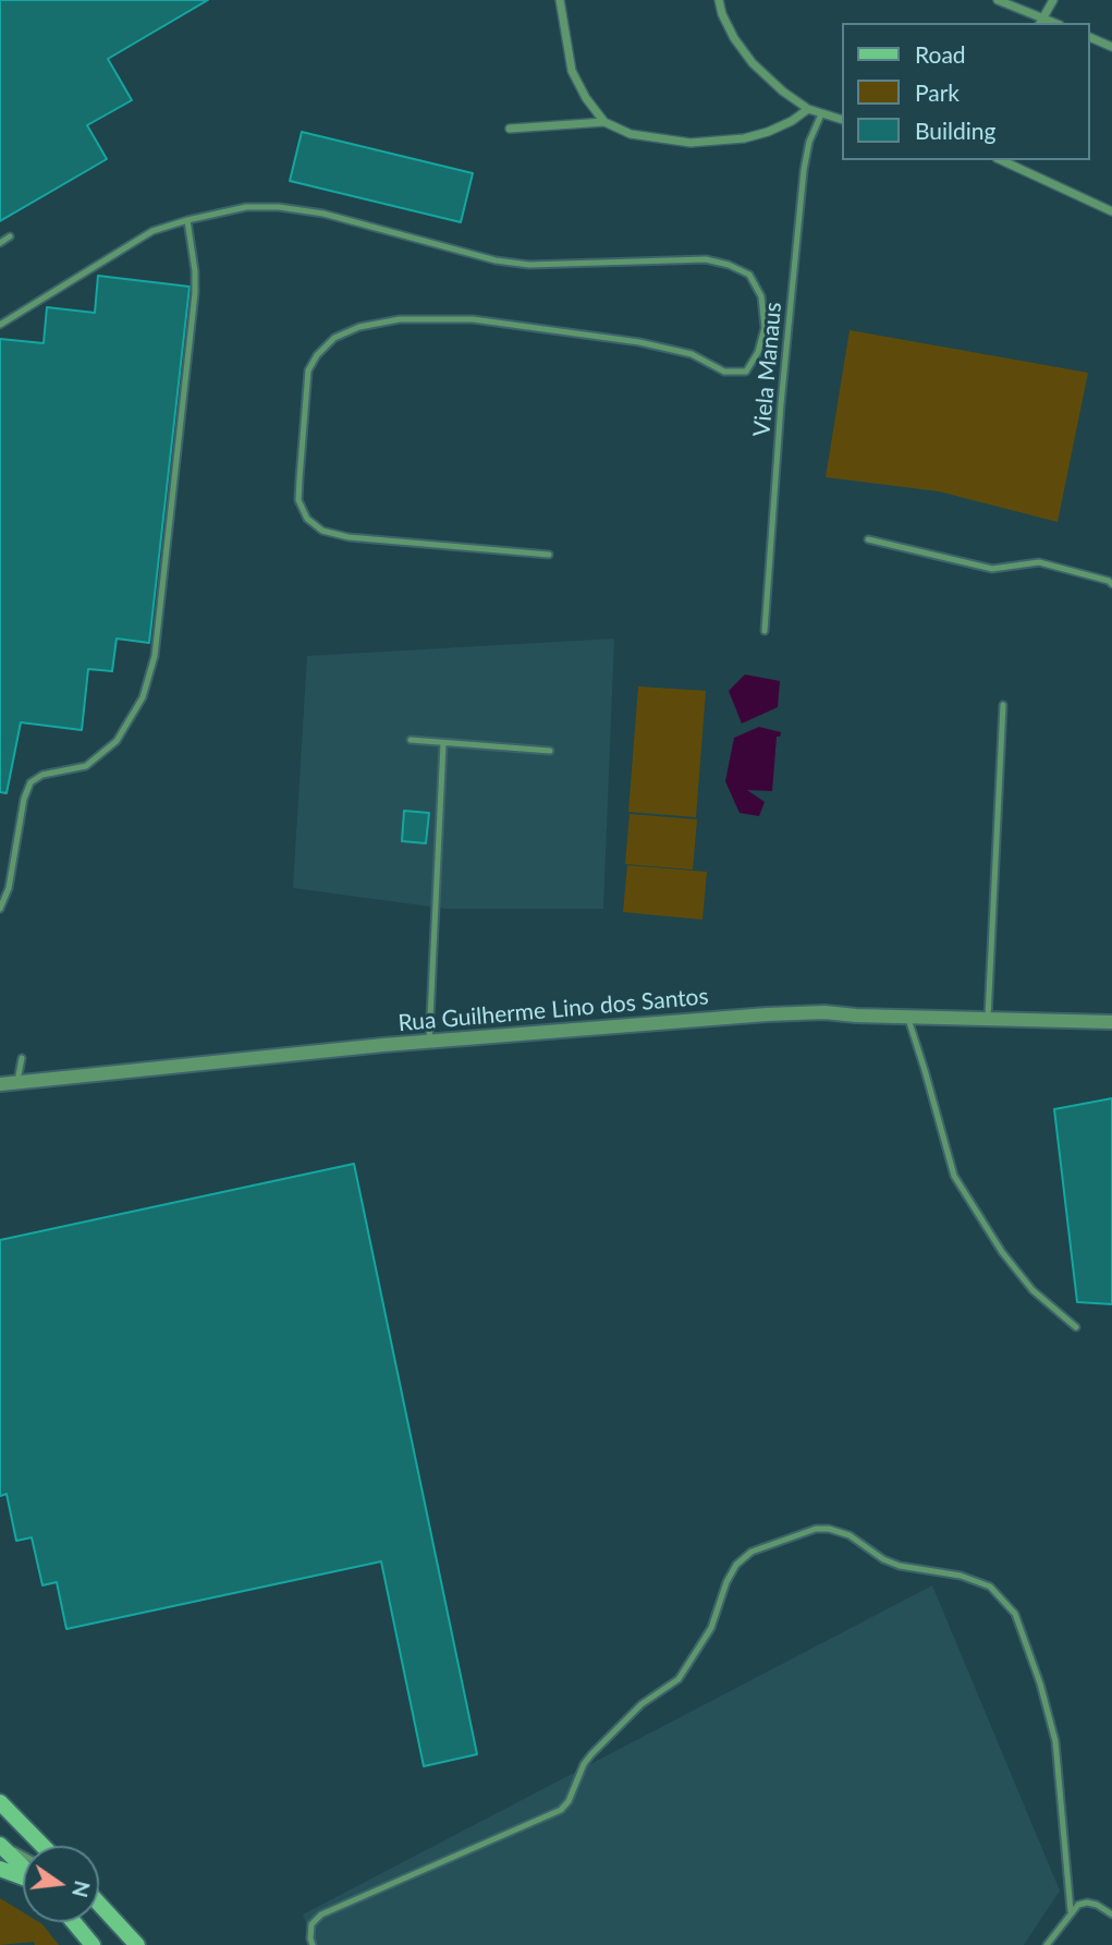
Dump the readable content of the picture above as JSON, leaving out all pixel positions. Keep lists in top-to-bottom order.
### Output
{
  "streets": {
    "street": ["Rua Guilherme Lino dos Santos"],
    "lane": ["Viela Manaus"]
  },
  "legend": ["Road", "Park", "Building"],
  "north": "right"
}
